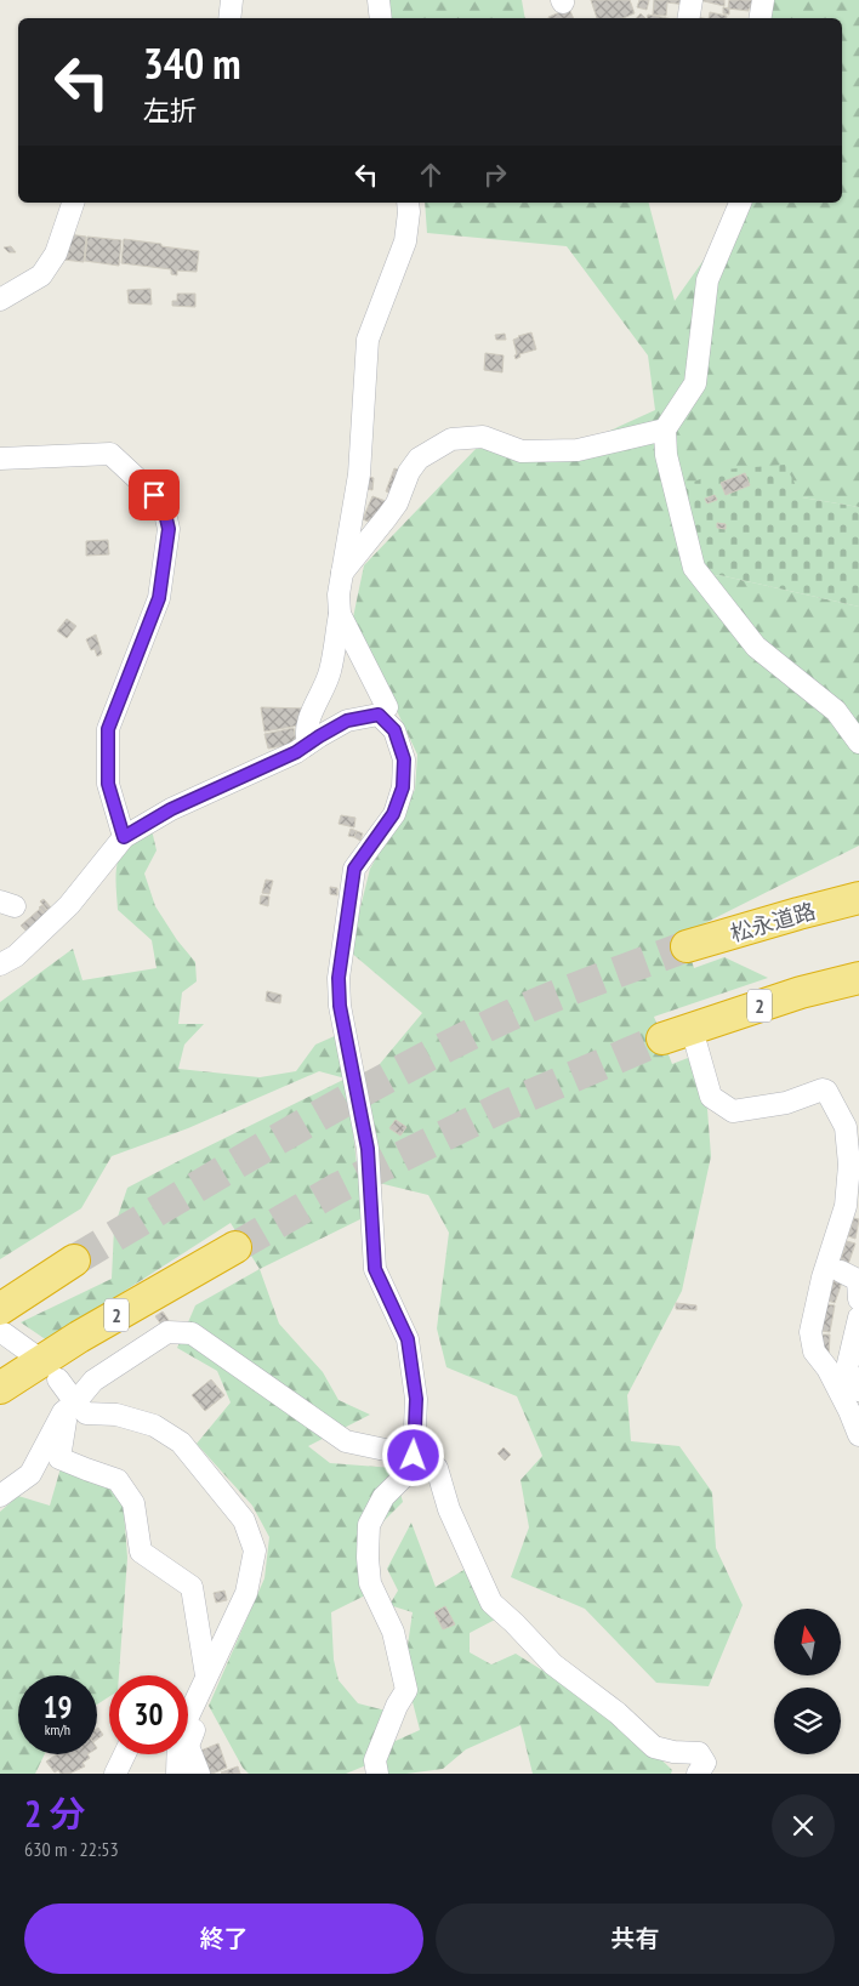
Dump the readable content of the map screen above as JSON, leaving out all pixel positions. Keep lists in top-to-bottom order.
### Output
{
  "streets": {
    "highway": ["松永道路", "2"]
  },
  "north": "top",
  "page": {
    "turn": ["340 m", "左折"],
    "speed": "19 km/h",
    "limit": "30",
    "heading": ["2 分", "630 m · 22:53"],
    "buttons": ["終了", "共有"]
  }
}
